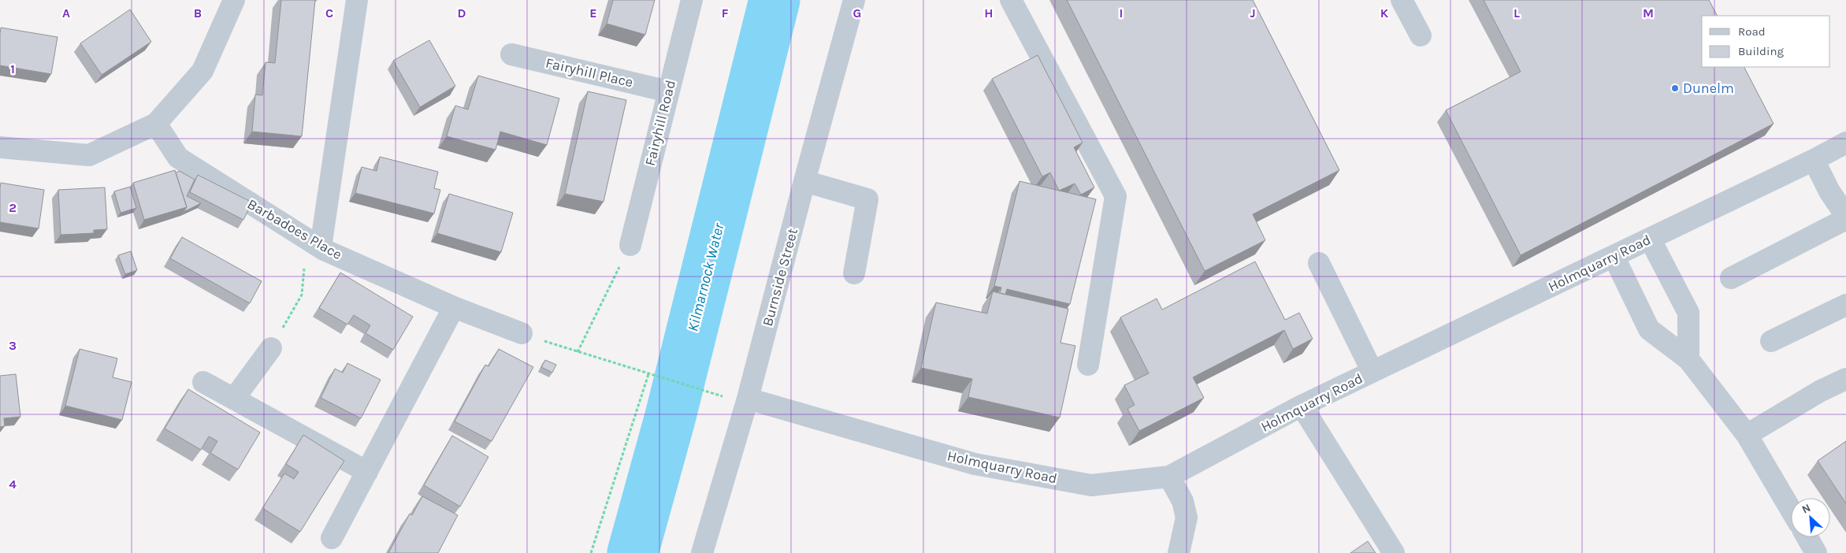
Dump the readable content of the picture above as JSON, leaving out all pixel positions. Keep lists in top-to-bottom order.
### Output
{
  "streets": {
    "street": [
      "Fairyhill Place",
      "Fairyhill Road",
      "Barbadoes Place",
      "Holmquarry Road",
      "Burnside Street"
    ]
  },
  "crossings": [
    ["Fairyhill Place", "Fairyhill Road"],
    ["Holmquarry Road", "Burnside Street"]
  ],
  "water": ["Kilmarnock Water"],
  "places": ["Dunelm"],
  "legend": ["Road", "Building"],
  "north": "top left",
  "grid": {
    "columns": [
      "A",
      "B",
      "C",
      "D",
      "E",
      "F",
      "G",
      "H",
      "I",
      "J",
      "K",
      "L",
      "M"
    ],
    "rows": [
      "1",
      "2",
      "3",
      "4"
    ]
  }
}
